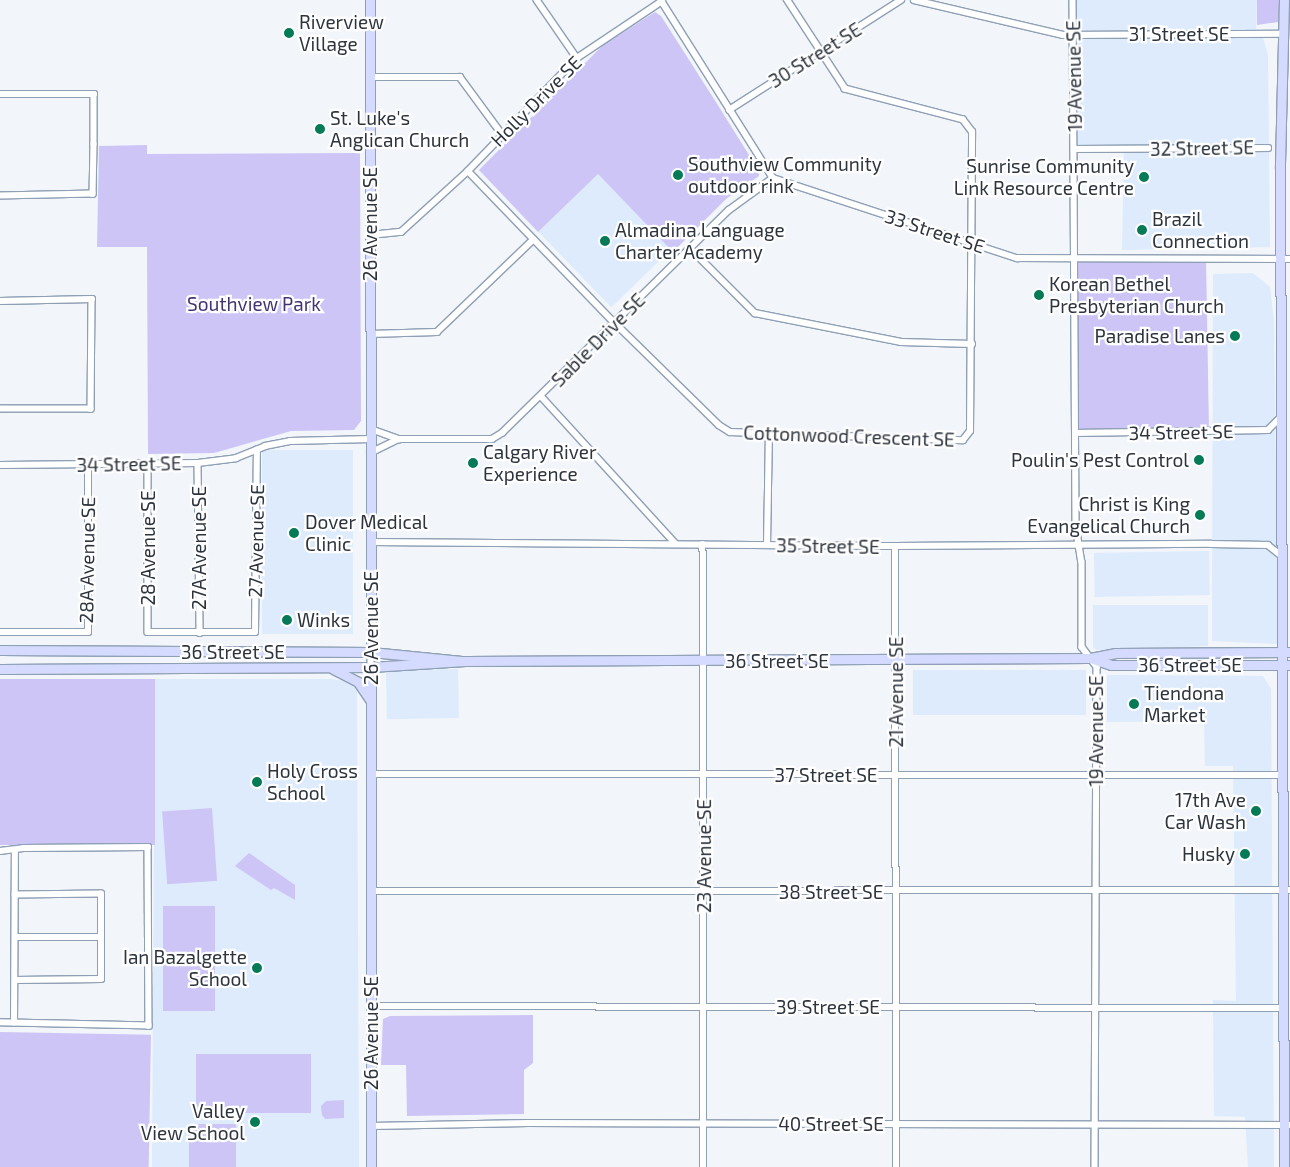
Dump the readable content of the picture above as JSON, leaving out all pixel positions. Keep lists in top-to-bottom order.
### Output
{
  "streets": {
    "main road": ["26 Avenue SE", "36 Street SE"],
    "street": [
      "31 Street SE",
      "30 Street SE",
      "19 Avenue SE",
      "Holly Drive SE",
      "32 Street SE",
      "33 Street SE",
      "Sable Drive SE",
      "34 Street SE",
      "Cottonwood Crescent SE",
      "27 Avenue SE",
      "35 Street SE",
      "28 Avenue SE",
      "27A Avenue SE",
      "28A Avenue SE",
      "21 Avenue SE",
      "37 Street SE",
      "23 Avenue SE",
      "38 Street SE",
      "39 Street SE",
      "40 Street SE"
    ]
  },
  "crossings": [
    ["31 Street SE", "19 Avenue SE"],
    ["30 Street SE", "Cottonwood Crescent SE"],
    ["19 Avenue SE", "32 Street SE"],
    ["19 Avenue SE", "33 Street SE"],
    ["19 Avenue SE", "34 Street SE"],
    ["19 Avenue SE", "35 Street SE"],
    ["19 Avenue SE", "36 Street SE"],
    ["19 Avenue SE", "37 Street SE"],
    ["19 Avenue SE", "38 Street SE"],
    ["19 Avenue SE", "39 Street SE"],
    ["19 Avenue SE", "40 Street SE"],
    ["Holly Drive SE", "26 Avenue SE"],
    ["Holly Drive SE", "Cottonwood Crescent SE"],
    ["26 Avenue SE", "Sable Drive SE"],
    ["26 Avenue SE", "35 Street SE"],
    ["26 Avenue SE", "36 Street SE"],
    ["26 Avenue SE", "37 Street SE"],
    ["26 Avenue SE", "38 Street SE"],
    ["26 Avenue SE", "39 Street SE"],
    ["26 Avenue SE", "40 Street SE"],
    ["33 Street SE", "Sable Drive SE"],
    ["33 Street SE", "Cottonwood Crescent SE"],
    ["Sable Drive SE", "Cottonwood Crescent SE"],
    ["34 Street SE", "27 Avenue SE"],
    ["34 Street SE", "28 Avenue SE"],
    ["34 Street SE", "27A Avenue SE"],
    ["34 Street SE", "28A Avenue SE"],
    ["27 Avenue SE", "28 Avenue SE"],
    ["27 Avenue SE", "27A Avenue SE"],
    ["35 Street SE", "21 Avenue SE"],
    ["35 Street SE", "23 Avenue SE"],
    ["28 Avenue SE", "27A Avenue SE"],
    ["36 Street SE", "21 Avenue SE"],
    ["36 Street SE", "23 Avenue SE"],
    ["21 Avenue SE", "37 Street SE"],
    ["21 Avenue SE", "38 Street SE"],
    ["21 Avenue SE", "39 Street SE"],
    ["21 Avenue SE", "40 Street SE"],
    ["37 Street SE", "23 Avenue SE"],
    ["23 Avenue SE", "38 Street SE"],
    ["23 Avenue SE", "39 Street SE"],
    ["23 Avenue SE", "40 Street SE"]
  ],
  "parks": ["Southview Park"],
  "places": [
    "Riverview Village",
    "St. Luke's Anglican Church",
    "Southview Community outdoor rink",
    "Sunrise Community Link Resource Centre",
    "Brazil Connection",
    "Almadina Language Charter Academy",
    "Korean Bethel Presbyterian Church",
    "Paradise Lanes",
    "Poulin's Pest Control",
    "Calgary River Experience",
    "Christ is King Evangelical Church",
    "Dover Medical Clinic",
    "Winks",
    "Tiendona Market",
    "Holy Cross School",
    "17th Ave Car Wash",
    "Husky",
    "Ian Bazalgette School",
    "Valley View School"
  ]
}
